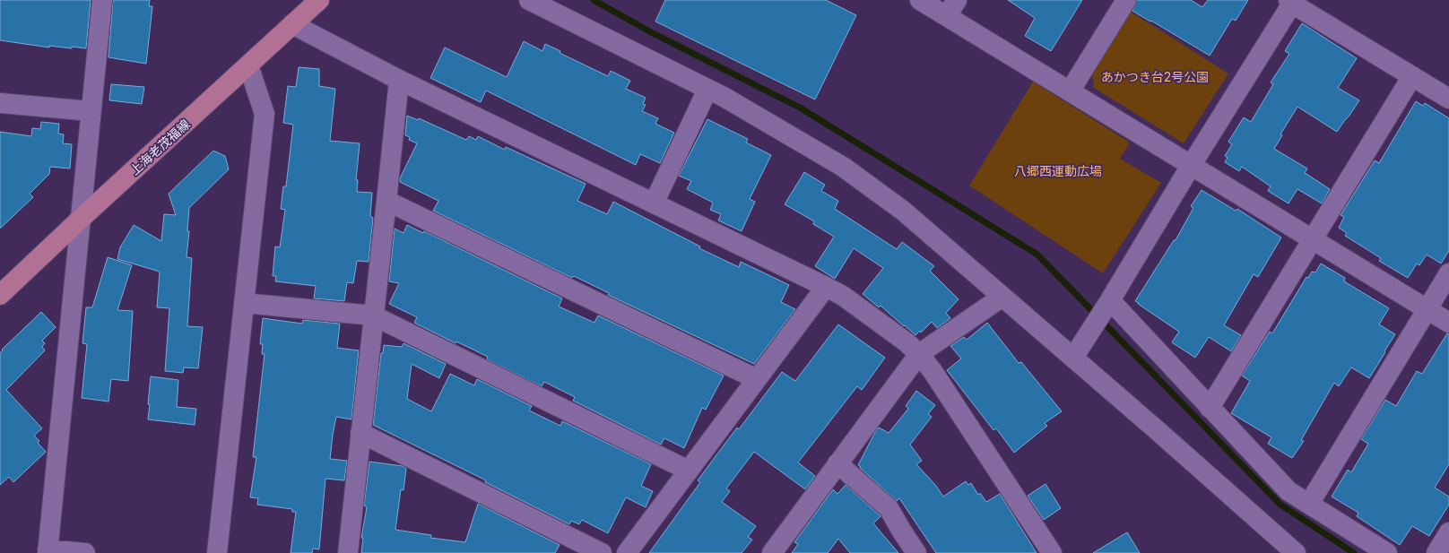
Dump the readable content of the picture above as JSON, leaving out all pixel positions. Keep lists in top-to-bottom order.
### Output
{
  "streets": {
    "main road": ["上海老茂福線"]
  },
  "parks": ["あかつき台2号公園", "八郷西運動広場"]
}
